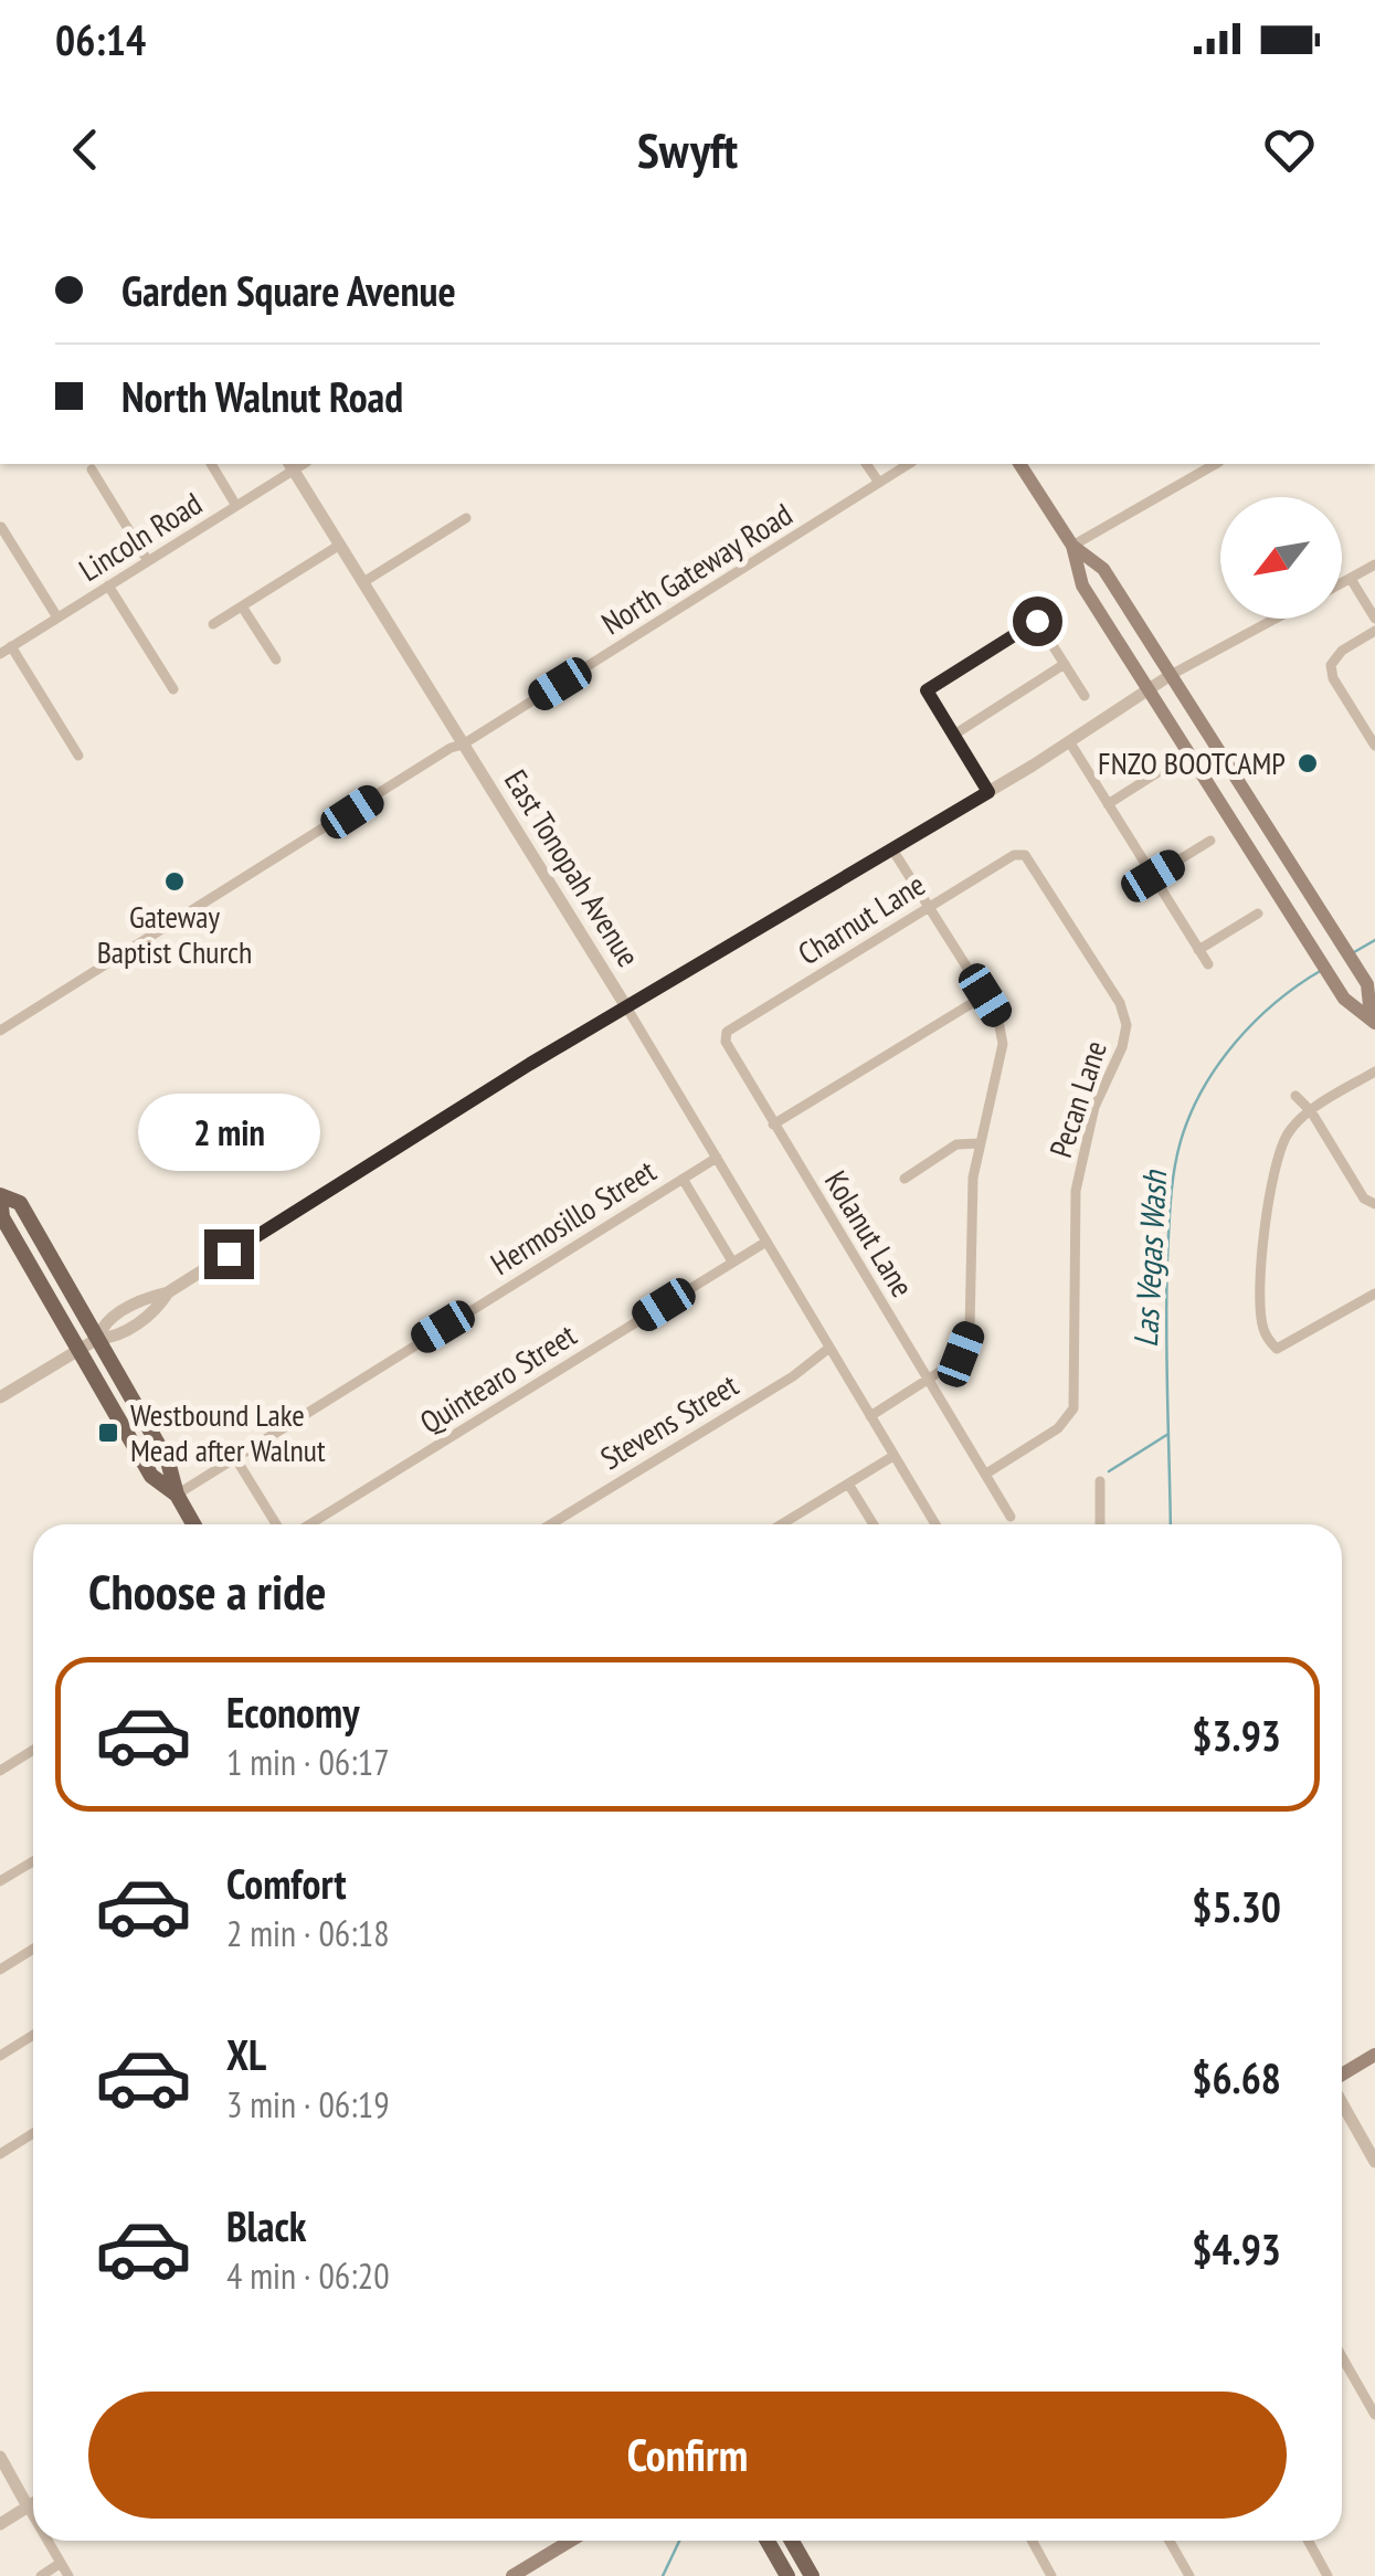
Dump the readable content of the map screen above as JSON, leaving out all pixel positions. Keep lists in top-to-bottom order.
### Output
{
  "streets": {
    "street": [
      "Lincoln Road",
      "North Gateway Road",
      "East Tonopah Avenue",
      "Charnut Lane",
      "Pecan Lane",
      "Hermosillo Street",
      "Kolanut Lane",
      "Quintearo Street",
      "Stevens Street"
    ]
  },
  "crossings": [
    ["Lincoln Road", "East Tonopah Avenue"],
    ["North Gateway Road", "East Tonopah Avenue"],
    ["East Tonopah Avenue", "Hermosillo Street"],
    ["East Tonopah Avenue", "Quintearo Street"],
    ["East Tonopah Avenue", "Stevens Street"],
    ["Charnut Lane", "Pecan Lane"],
    ["Charnut Lane", "Kolanut Lane"],
    ["Pecan Lane", "Kolanut Lane"]
  ],
  "water": ["Las Vegas Wash"],
  "places": {
    "other": ["FNZO BOOTCAMP", "Gateway Baptist Church"],
    "transit": ["Westbound Lake Mead after Walnut"]
  },
  "north": "bottom left",
  "page": {
    "status": "06:14",
    "header": "Swyft",
    "banner": ["Garden Square Avenue", "North Walnut Road"],
    "bubble": "2 min",
    "heading": "Choose a ride",
    "list": [
      {
        "name": "Economy",
        "note": "1 min · 06:17",
        "value": "$3.93"
      },
      {
        "name": "Comfort",
        "note": "2 min · 06:18",
        "value": "$5.30"
      },
      {
        "name": "XL",
        "note": "3 min · 06:19",
        "value": "$6.68"
      },
      {
        "name": "Black",
        "note": "4 min · 06:20",
        "value": "$4.93"
      }
    ],
    "buttons": "Confirm"
  }
}
